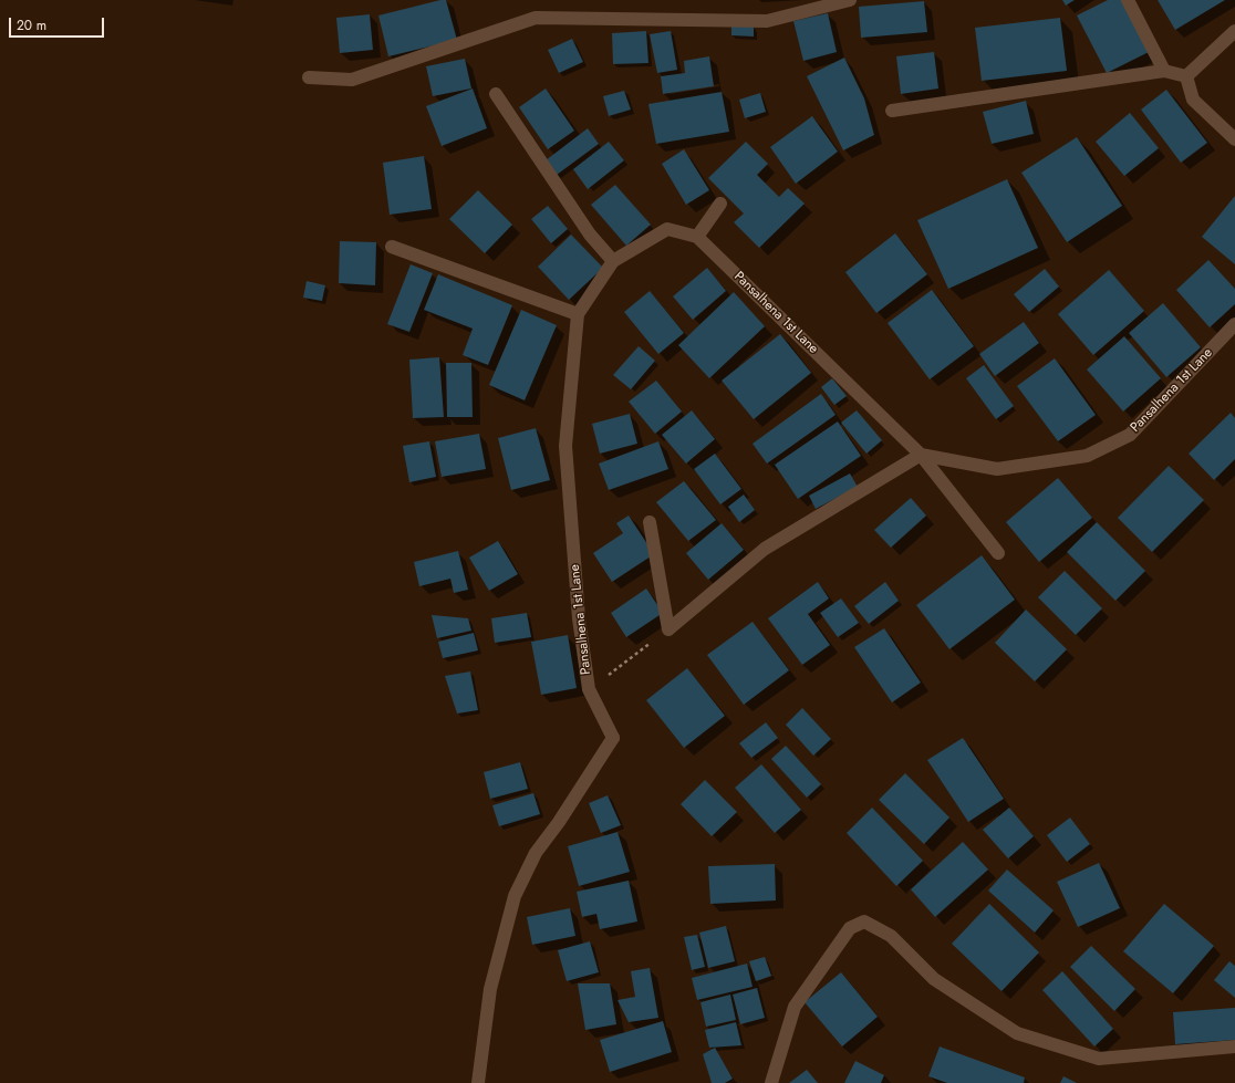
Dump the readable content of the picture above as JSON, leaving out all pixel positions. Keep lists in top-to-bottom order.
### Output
{
  "streets": {
    "street": ["Pansalhena 1st Lane"]
  },
  "scale_bar": "20 m"
}
